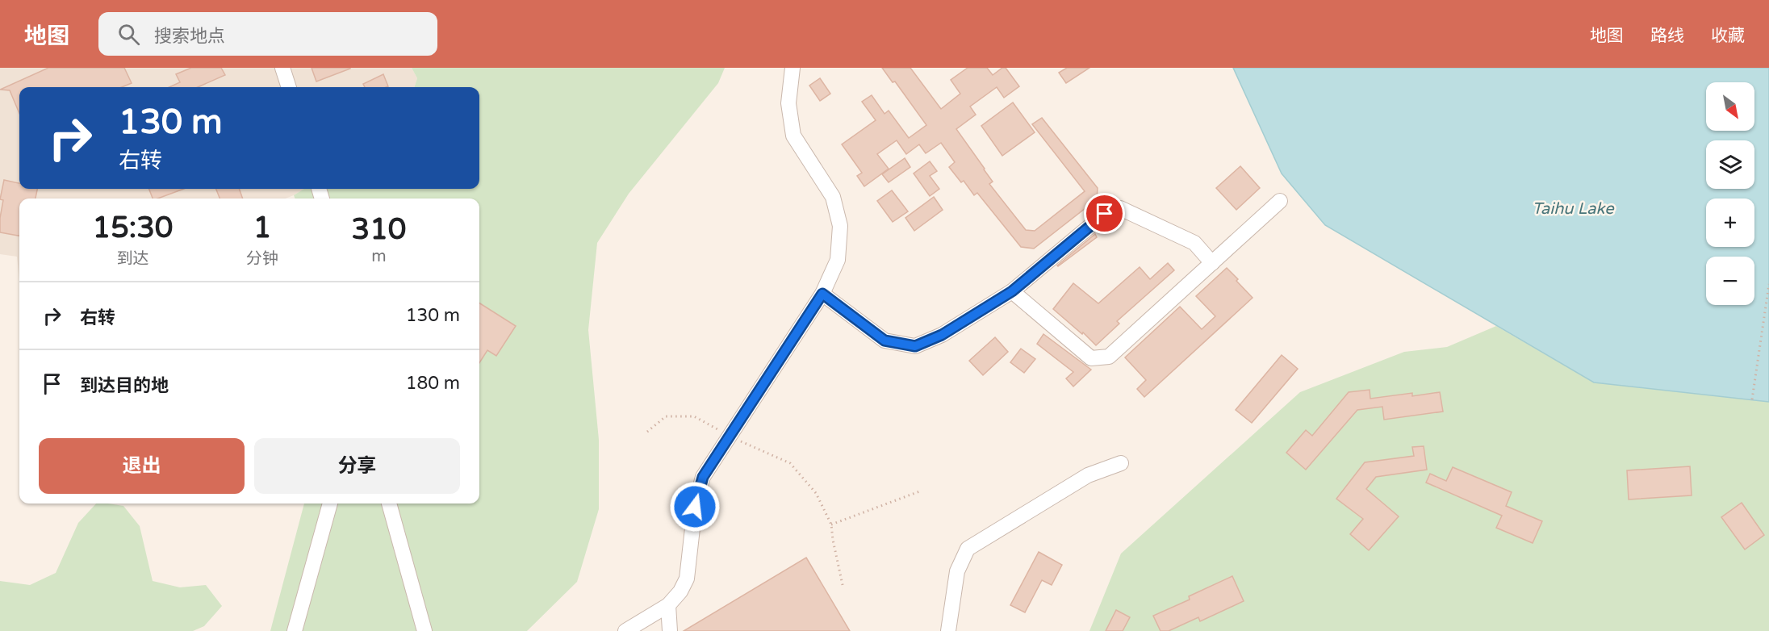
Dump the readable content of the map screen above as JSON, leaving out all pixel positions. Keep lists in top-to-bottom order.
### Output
{
  "water": ["Taihu Lake"],
  "north": "bottom right",
  "page": {
    "header": "地图",
    "search": "搜索地点",
    "nav": ["地图", "路线", "收藏"],
    "map_buttons": ["+", "−"],
    "turn": ["130 m", "右转"],
    "eta": [
      "15:30",
      "到达",
      "1",
      "分钟",
      "310",
      "m"
    ],
    "list": [
      {
        "name": "右转",
        "value": "130 m"
      },
      {
        "name": "到达目的地",
        "value": "180 m"
      }
    ],
    "buttons": ["退出", "分享"]
  }
}
